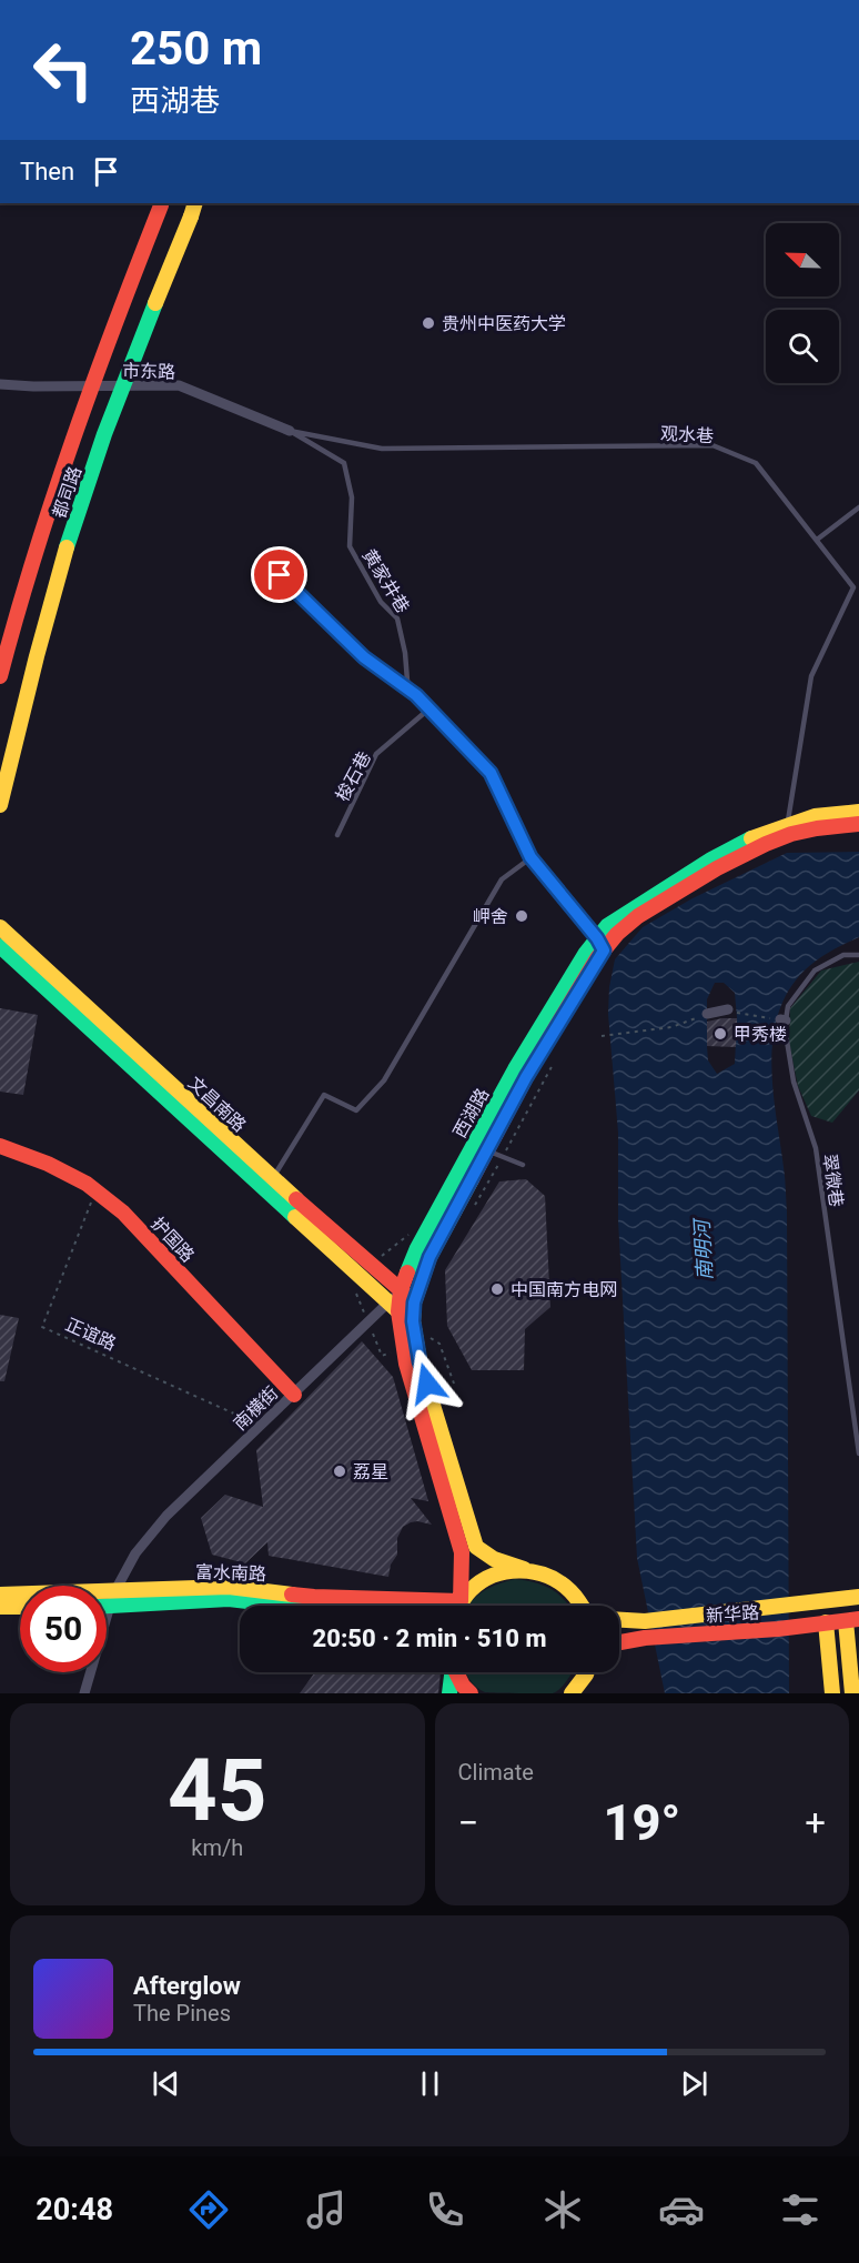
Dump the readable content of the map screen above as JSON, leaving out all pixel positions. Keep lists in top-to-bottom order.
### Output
{
  "streets": {
    "main road": [
      "都司路",
      "文昌南路",
      "西湖路",
      "护国路",
      "富水南路",
      "新华路"
    ],
    "street": ["市东路", "南横街"],
    "lane": [
      "观水巷",
      "黄家井巷",
      "梭石巷",
      "翠微巷"
    ],
    "path": ["正谊路"]
  },
  "crossings": [
    ["市东路", "观水巷"],
    ["市东路", "黄家井巷"],
    ["观水巷", "黄家井巷"],
    ["观水巷", "西湖路"],
    ["文昌南路", "西湖路"],
    ["文昌南路", "南横街"],
    ["西湖路", "南横街"],
    ["西湖路", "富水南路"],
    ["西湖路", "新华路"],
    ["护国路", "正谊路"],
    ["护国路", "南横街"],
    ["正谊路", "南横街"],
    ["南横街", "富水南路"]
  ],
  "water": ["南明河"],
  "places": [
    "贵州中医药大学",
    "岬舍",
    "甲秀楼",
    "中国南方电网",
    "荔星"
  ],
  "north": "top left",
  "page": {
    "turn": ["250 m", "西湖巷"],
    "then": "Then",
    "limit": "50",
    "trip": "20:50 · 2 min · 510 m",
    "tile": [
      ["45", "km/h"],
      "Climate"
    ],
    "heat": ["−", "19°", "+"],
    "song": ["Afterglow", "The Pines"],
    "tabs": "20:48"
  }
}
